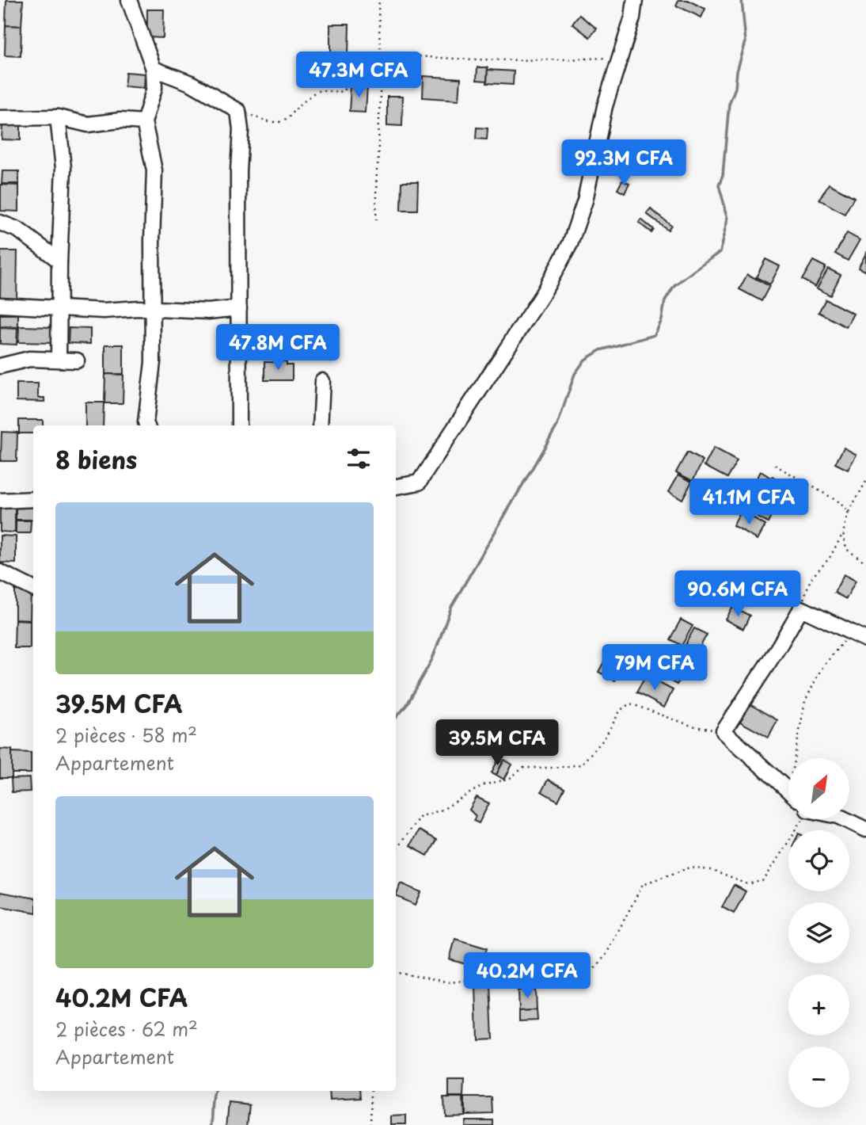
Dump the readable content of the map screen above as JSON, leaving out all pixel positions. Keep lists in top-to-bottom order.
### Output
{
  "north": "top right",
  "page": {
    "price": [
      "47.3M CFA",
      "92.3M CFA",
      "47.8M CFA",
      "41.1M CFA",
      "90.6M CFA",
      "79M CFA",
      "39.5M CFA",
      "40.2M CFA"
    ],
    "heading": "8 biens",
    "list": [
      {
        "name": "39.5M CFA",
        "note": "2 pièces · 58 m² · Appartement"
      },
      {
        "name": "40.2M CFA",
        "note": "2 pièces · 62 m² · Appartement"
      }
    ],
    "map_buttons": ["+", "−"]
  }
}
